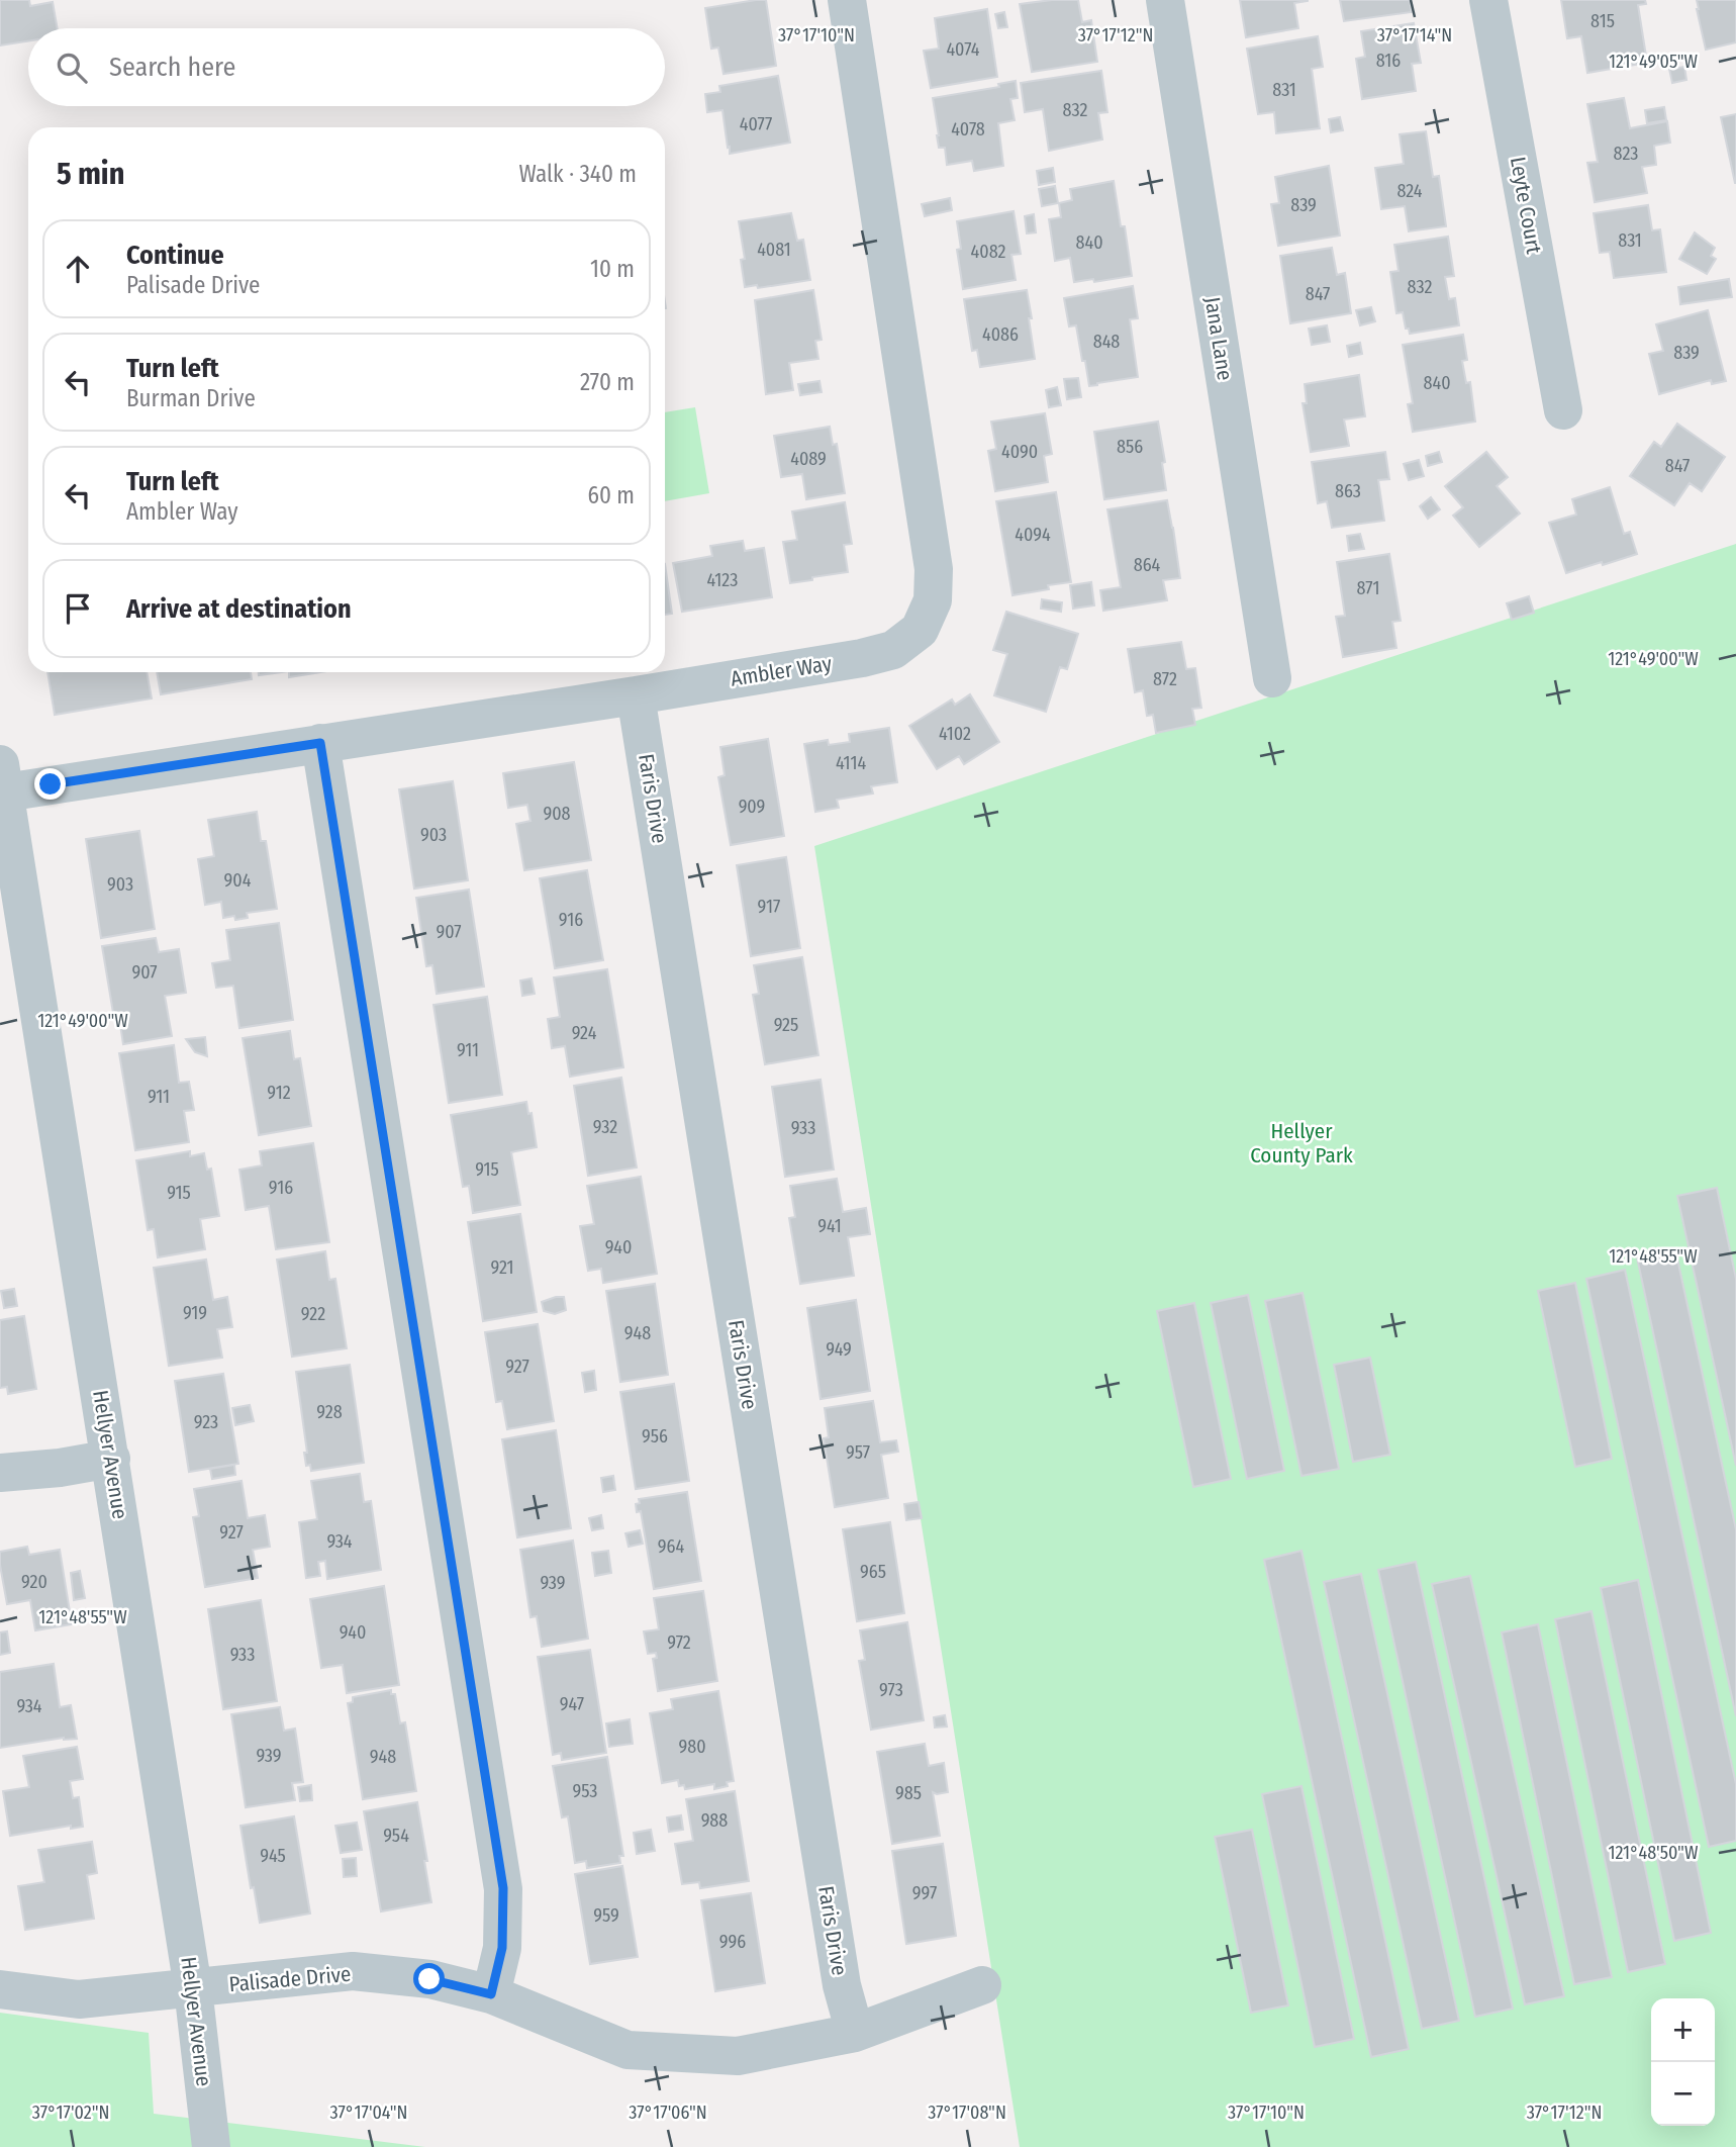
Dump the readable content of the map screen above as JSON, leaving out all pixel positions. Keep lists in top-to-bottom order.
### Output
{
  "streets": {
    "street": [
      "Leyte Court",
      "Jana Lane",
      "Ambler Way",
      "Faris Drive",
      "Hellyer Avenue",
      "Palisade Drive"
    ]
  },
  "crossings": [
    ["Ambler Way", "Faris Drive"],
    ["Ambler Way", "Hellyer Avenue"],
    ["Faris Drive", "Palisade Drive"],
    ["Hellyer Avenue", "Palisade Drive"]
  ],
  "parks": ["Hellyer County Park"],
  "house_numbers": [
    "815",
    "4074",
    "816",
    "831",
    "832",
    "4077",
    "4078",
    "823",
    "824",
    "839",
    "831",
    "840",
    "4081",
    "4082",
    "832",
    "847",
    "4086",
    "848",
    "839",
    "840",
    "856",
    "4090",
    "4089",
    "847",
    "863",
    "4094",
    "864",
    "4123",
    "871",
    "872",
    "4102",
    "4114",
    "909",
    "908",
    "903",
    "904",
    "903",
    "917",
    "916",
    "907",
    "907",
    "925",
    "924",
    "911",
    "912",
    "911",
    "932",
    "933",
    "915",
    "916",
    "915",
    "941",
    "940",
    "921",
    "919",
    "922",
    "948",
    "949",
    "927",
    "928",
    "923",
    "956",
    "957",
    "927",
    "934",
    "964",
    "965",
    "920",
    "939",
    "940",
    "972",
    "933",
    "973",
    "947",
    "934",
    "980",
    "939",
    "948",
    "953",
    "985",
    "988",
    "954",
    "945",
    "997",
    "959",
    "996"
  ],
  "page": {
    "search": "Search here",
    "heading": ["5 min", "Walk · 340 m"],
    "list": [
      ["Continue", "Palisade Drive", "10 m"],
      ["Turn left", "Burman Drive", "270 m"],
      ["Turn left", "Ambler Way", "60 m"],
      "Arrive at destination"
    ],
    "map_buttons": ["+", "−"]
  },
  "coordinates": [
    "37°17'10\"N",
    "37°17'12\"N",
    "37°17'14\"N",
    "121°49'05\"W",
    "121°49'00\"W",
    "121°48'55\"W",
    "121°48'50\"W",
    "37°17'02\"N",
    "37°17'04\"N",
    "37°17'06\"N",
    "37°17'08\"N"
  ]
}
